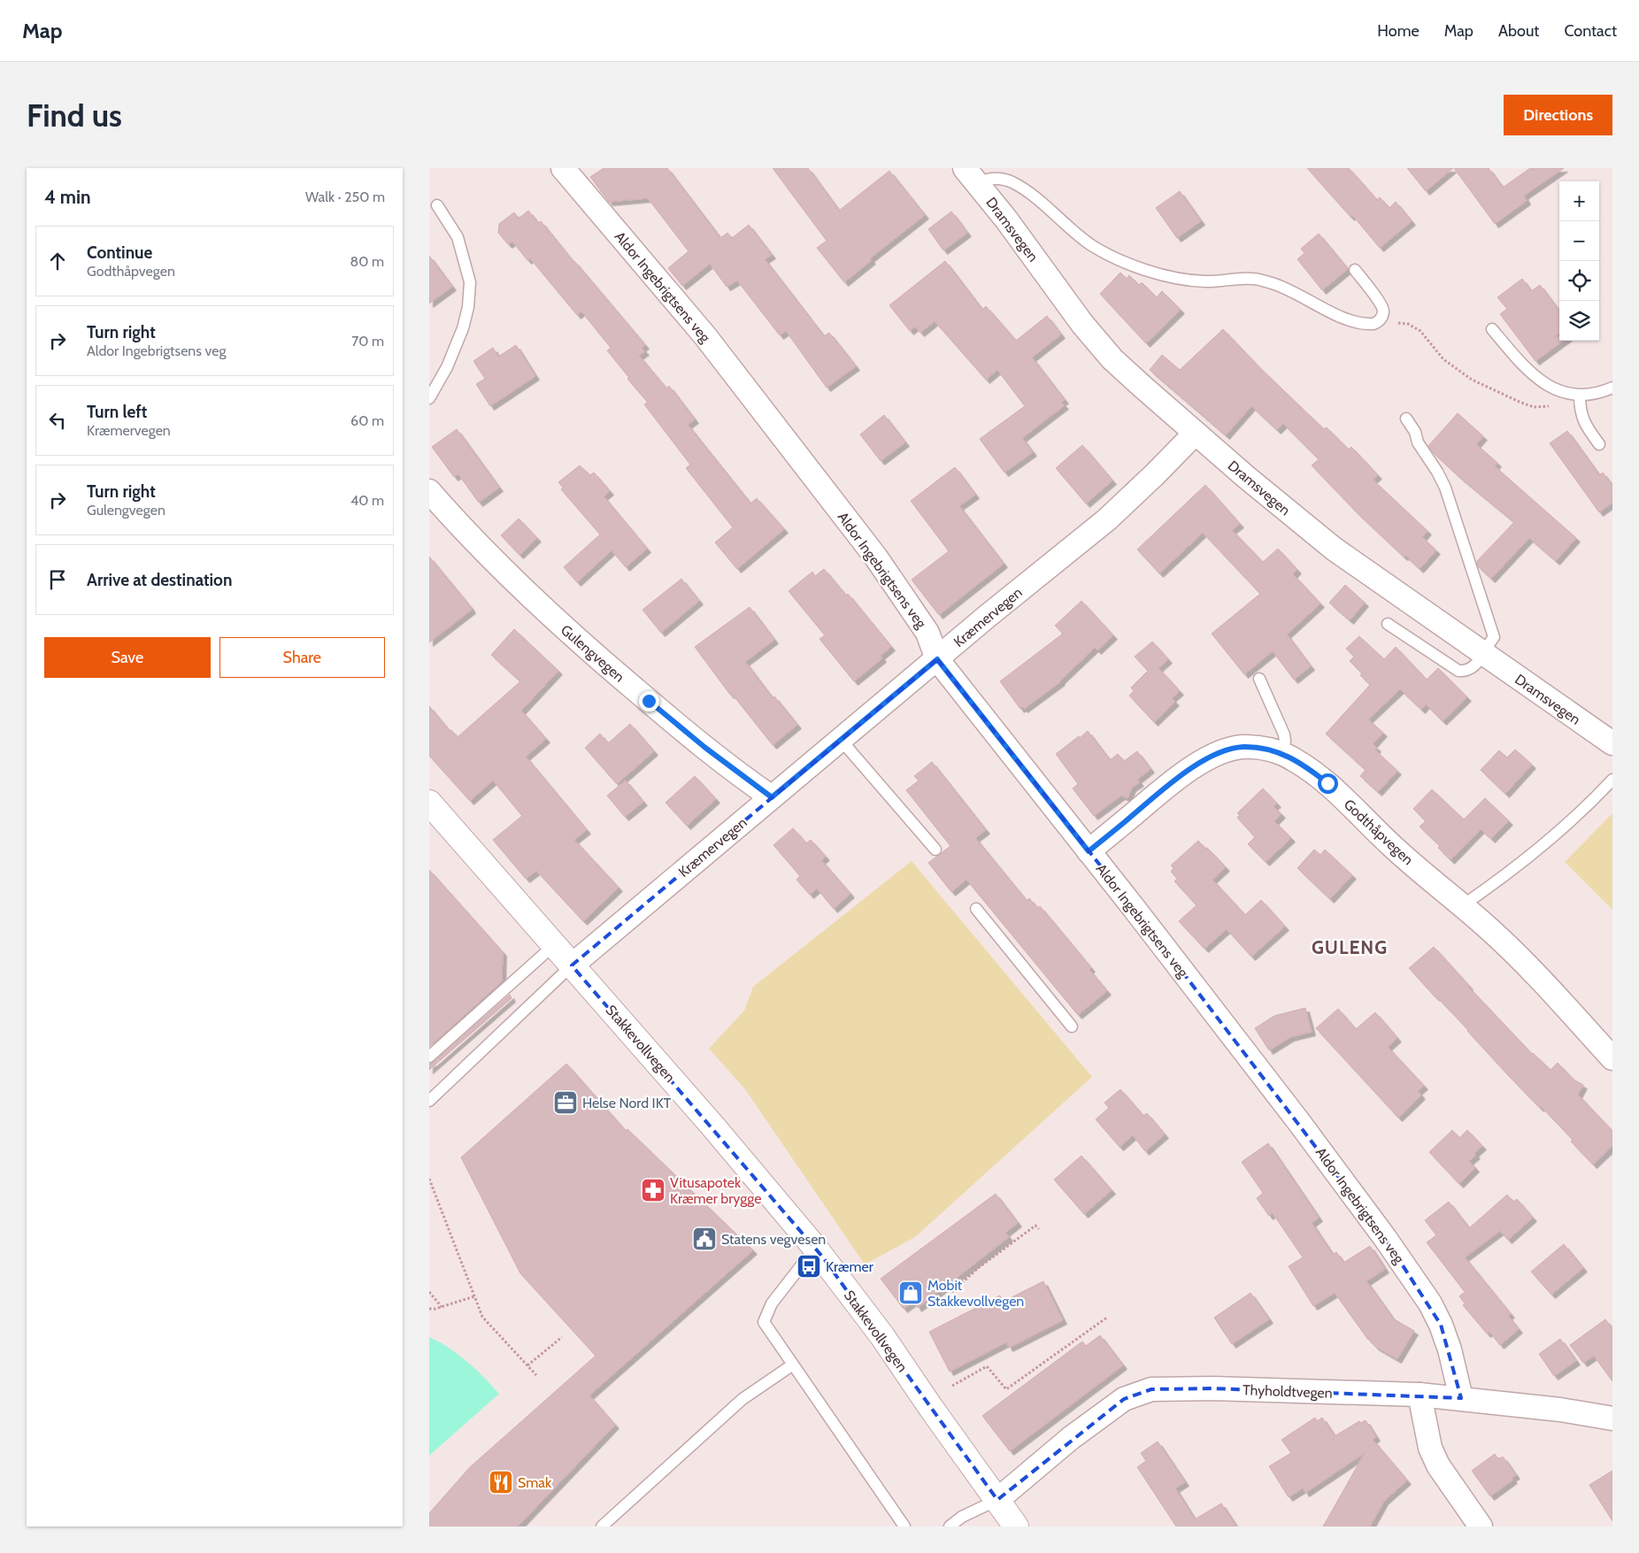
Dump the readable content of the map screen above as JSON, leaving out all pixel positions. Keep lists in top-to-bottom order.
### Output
{
  "streets": {
    "street": [
      "Dramsvegen",
      "Aldor Ingebrigtsens veg",
      "Kræmervegen",
      "Gulengvegen",
      "Godthåpvegen",
      "Stakkevollvegen",
      "Thyholdtvegen"
    ]
  },
  "crossings": [
    ["Dramsvegen", "Kræmervegen"],
    ["Aldor Ingebrigtsens veg", "Kræmervegen"],
    ["Aldor Ingebrigtsens veg", "Godthåpvegen"],
    ["Aldor Ingebrigtsens veg", "Thyholdtvegen"],
    ["Kræmervegen", "Gulengvegen"],
    ["Kræmervegen", "Stakkevollvegen"],
    ["Stakkevollvegen", "Thyholdtvegen"]
  ],
  "districts": ["GULENG"],
  "places": {
    "office": ["Helse Nord IKT"],
    "pharmacy": ["Vitusapotek Kræmer brygge"],
    "public building": ["Statens vegvesen"],
    "bus stop": ["Kræmer"],
    "shop": ["Mobit Stakkevollvegen"],
    "restaurant": ["Smak"]
  },
  "page": {
    "header": "Map",
    "nav": [
      "Home",
      "Map",
      "About",
      "Contact"
    ],
    "buttons": [
      "Directions",
      ["Save", "Share"]
    ],
    "title": "Find us",
    "heading": ["4 min", "Walk · 250 m"],
    "map_buttons": ["+", "−"],
    "list": [
      ["Continue", "Godthåpvegen", "80 m"],
      ["Turn right", "Aldor Ingebrigtsens veg", "70 m"],
      ["Turn left", "Kræmervegen", "60 m"],
      ["Turn right", "Gulengvegen", "40 m"],
      "Arrive at destination"
    ]
  }
}
